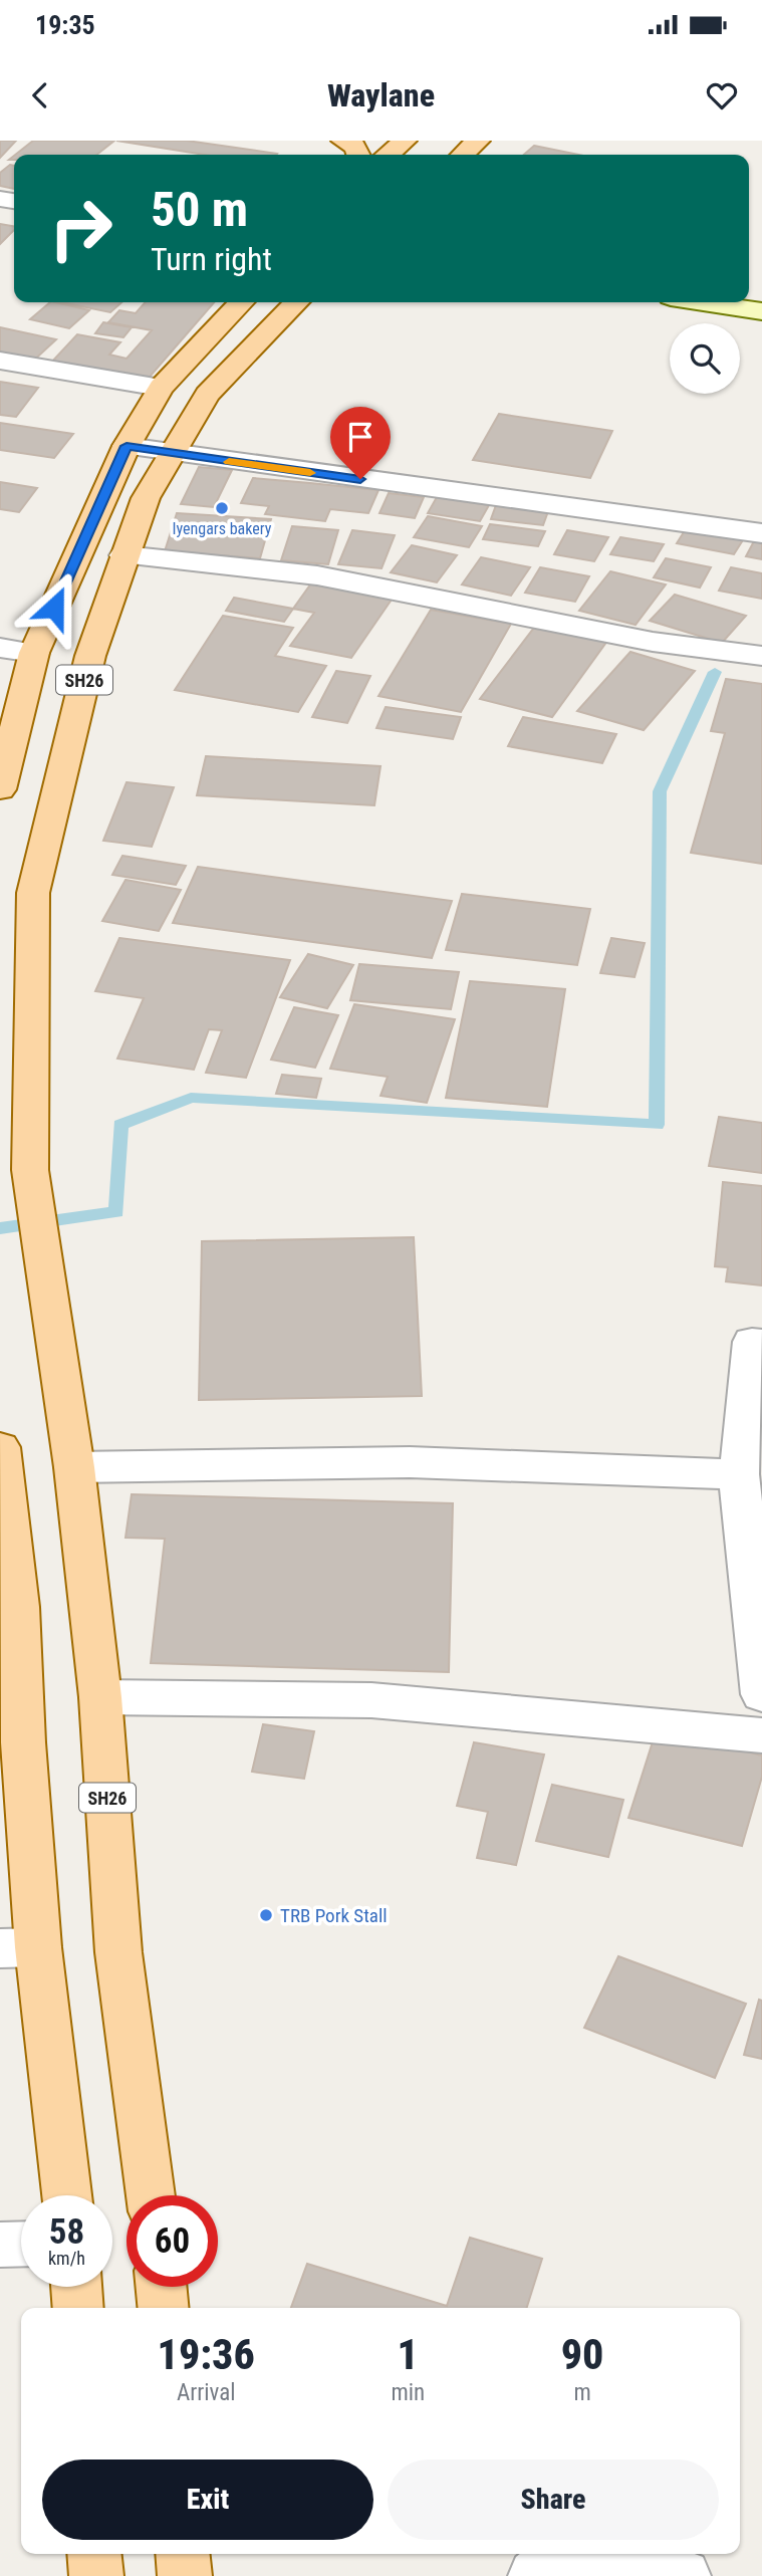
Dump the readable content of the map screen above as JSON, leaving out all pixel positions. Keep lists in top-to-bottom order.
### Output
{
  "streets": {
    "main road": ["SH26"]
  },
  "places": ["Iyengars bakery", "TRB Pork Stall"],
  "page": {
    "status": "19:35",
    "header": "Waylane",
    "turn": ["50 m", "Turn right"],
    "speed": "58 km/h",
    "limit": "60",
    "eta": [
      "19:36",
      "Arrival",
      "1",
      "min",
      "90",
      "m"
    ],
    "buttons": ["Exit", "Share"]
  }
}
